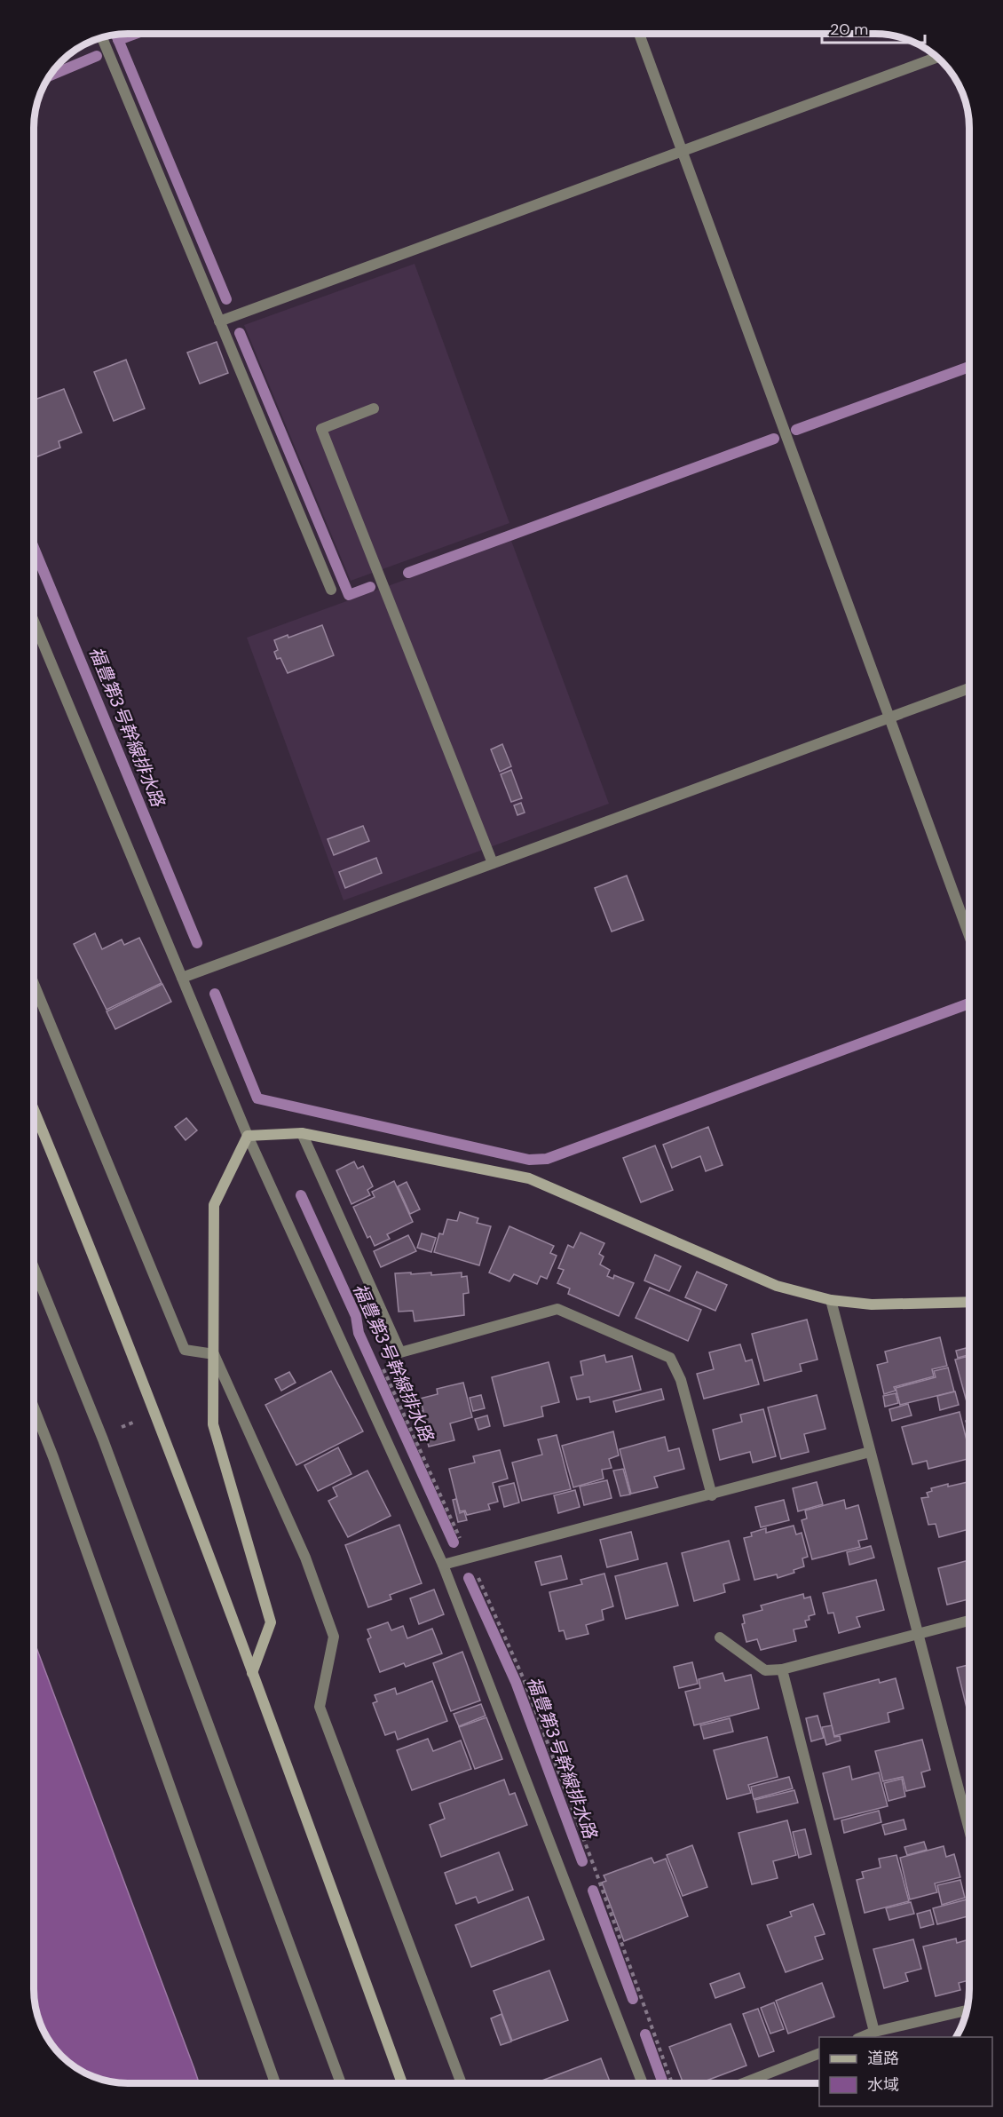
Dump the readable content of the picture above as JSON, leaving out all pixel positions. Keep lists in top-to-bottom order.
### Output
{
  "water": ["福豊第3号幹線排水路"],
  "legend": ["道路", "水域"],
  "scale_bar": "20 m"
}
